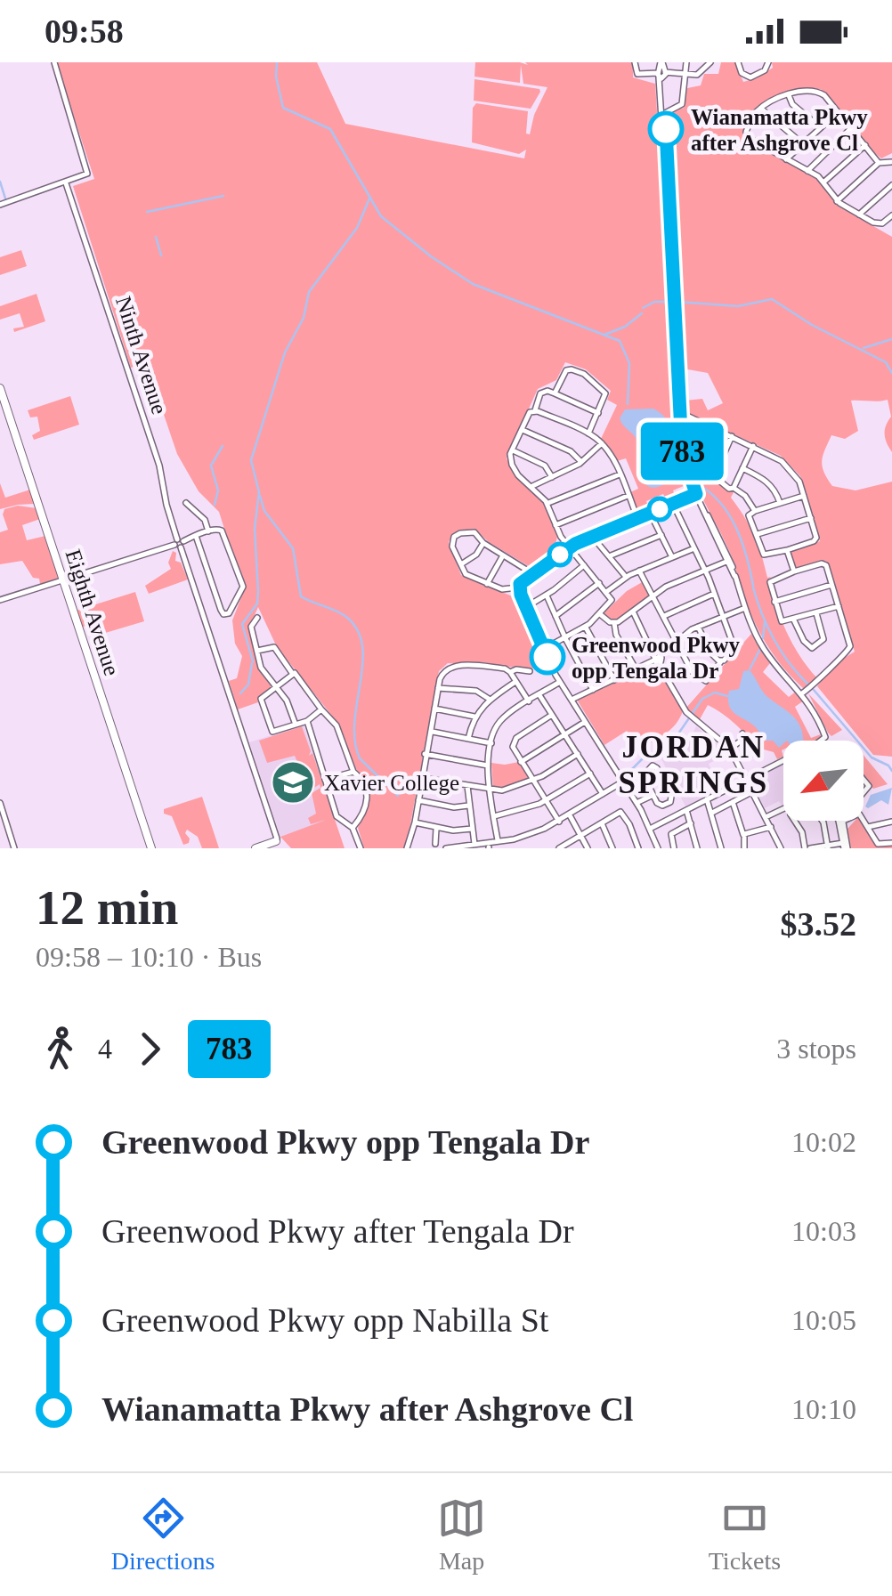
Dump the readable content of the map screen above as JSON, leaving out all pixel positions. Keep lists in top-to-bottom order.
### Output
{
  "streets": {
    "main road": ["Eighth Avenue"],
    "street": ["Ninth Avenue"]
  },
  "districts": ["JORDAN SPRINGS"],
  "places": {
    "other": ["Wianamatta Pkwy after Ashgrove Cl", "Greenwood Pkwy opp Tengala Dr"],
    "school or university": ["Xavier College"]
  },
  "lines": ["bus line 783"],
  "north": "bottom left",
  "page": {
    "status": "09:58",
    "on_map": "783",
    "heading": ["12 min", "09:58 – 10:10 · Bus", "$3.52"],
    "legs": ["4", "783", "3 stops"],
    "list": [
      {
        "name": "Greenwood Pkwy opp Tengala Dr",
        "value": "10:02"
      },
      {
        "name": "Greenwood Pkwy after Tengala Dr",
        "value": "10:03"
      },
      {
        "name": "Greenwood Pkwy opp Nabilla St",
        "value": "10:05"
      },
      {
        "name": "Wianamatta Pkwy after Ashgrove Cl",
        "value": "10:10"
      }
    ],
    "tabs": ["Directions", "Map", "Tickets"]
  }
}
